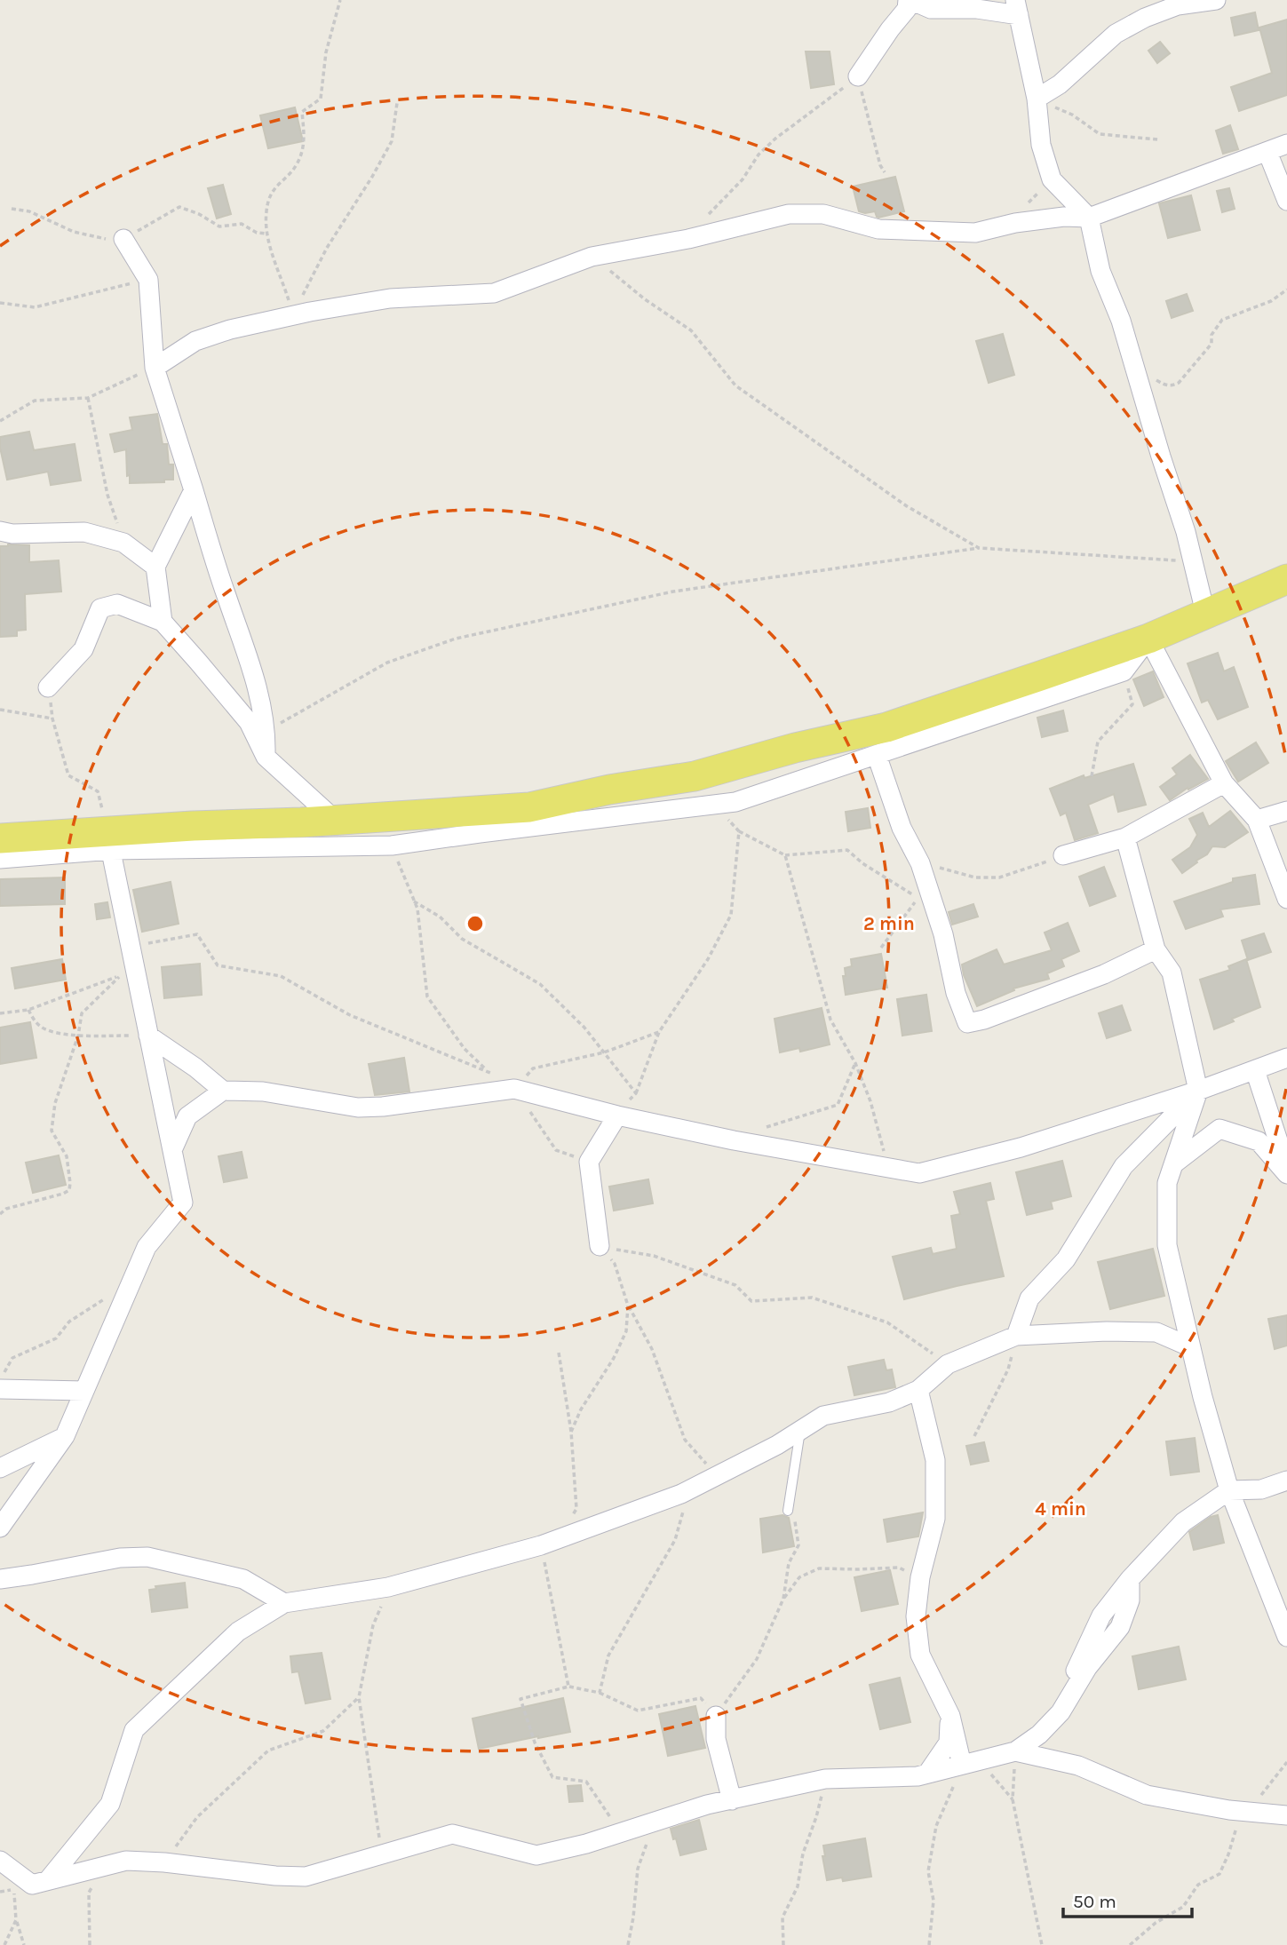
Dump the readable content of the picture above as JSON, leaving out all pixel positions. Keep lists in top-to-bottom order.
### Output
{
  "scale_bar": "50 m",
  "rings": ["2 min", "4 min"]
}
